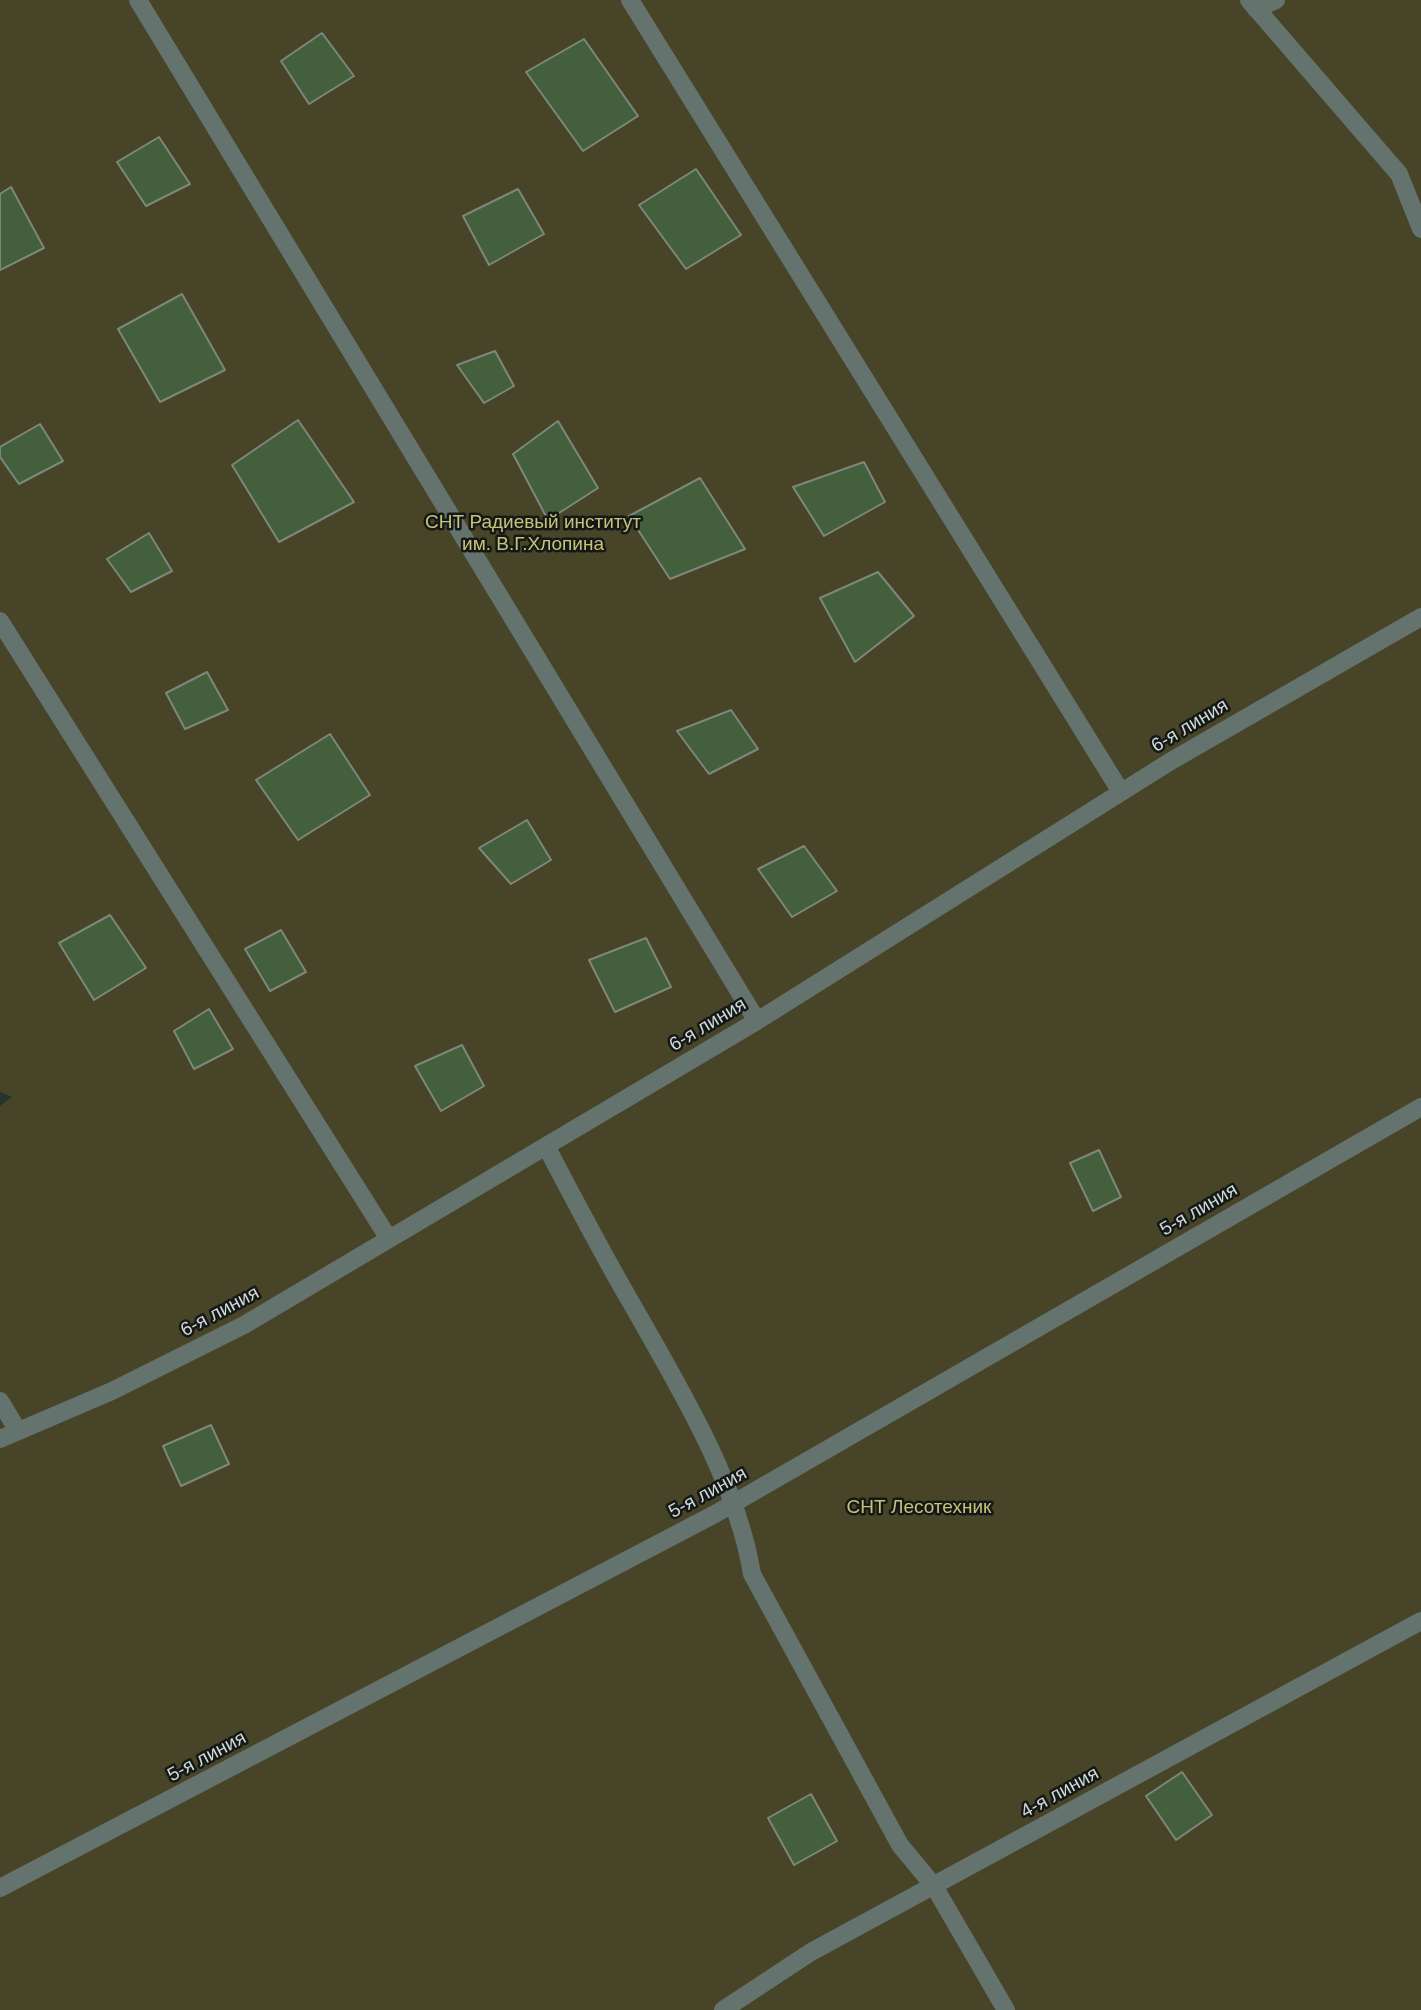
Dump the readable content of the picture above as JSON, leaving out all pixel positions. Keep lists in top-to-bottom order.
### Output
{
  "streets": {
    "street": ["6-я линия", "5-я линия", "4-я линия"]
  },
  "parks": ["СНТ Радиевый институт им. В.Г.Хлопина", "СНТ Лесотехник"]
}
